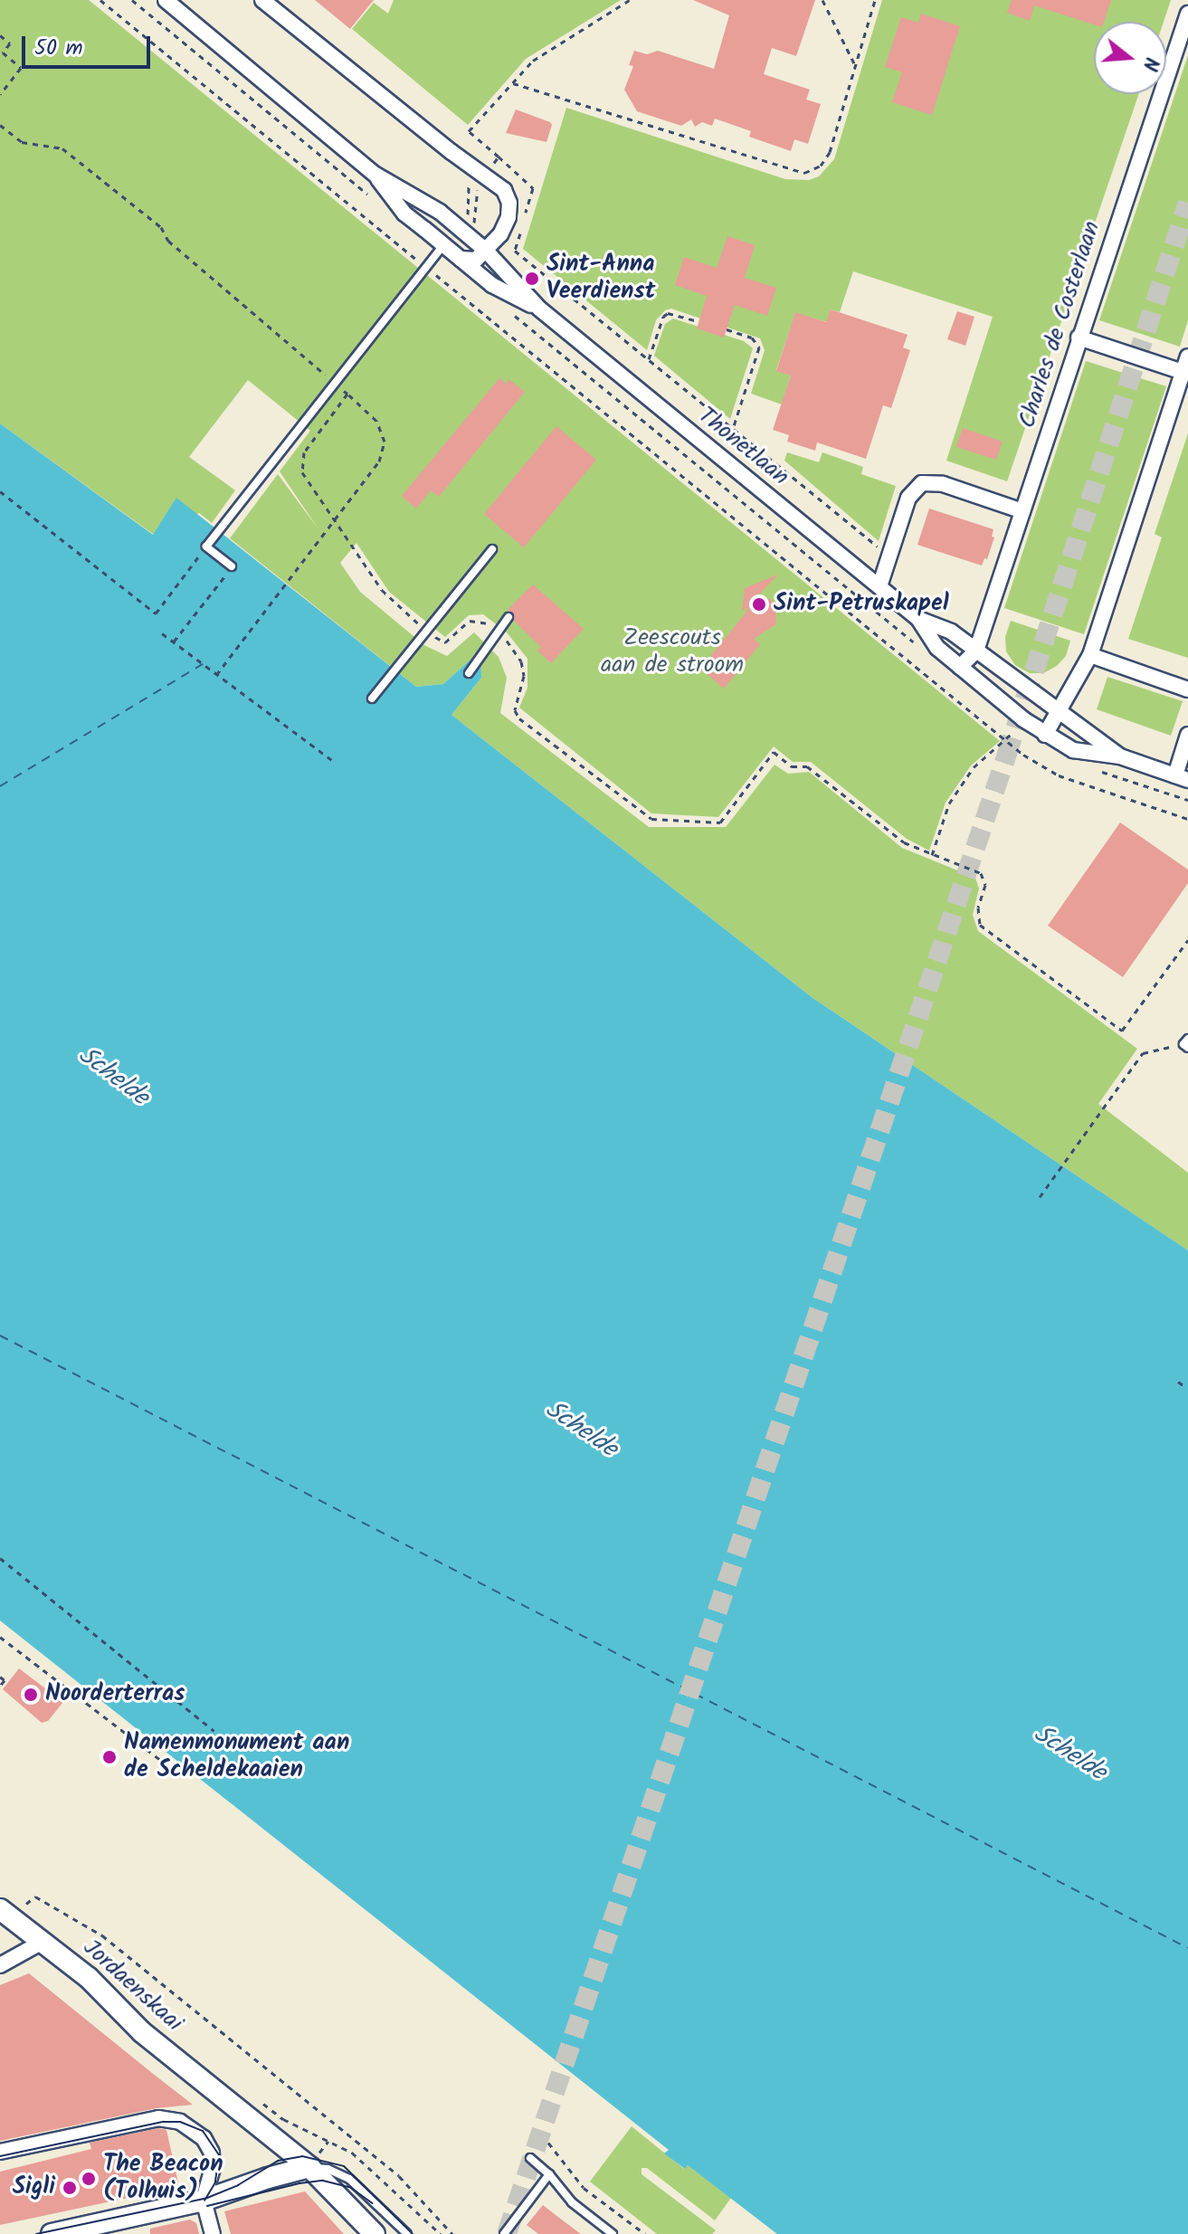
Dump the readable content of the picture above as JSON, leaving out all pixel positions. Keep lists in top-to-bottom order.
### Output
{
  "streets": {
    "street": ["Charles de Costerlaan", "Thonetlaan", "Jordaenskaai"]
  },
  "crossings": [
    ["Charles de Costerlaan", "Thonetlaan"]
  ],
  "water": ["Schelde"],
  "parks": ["Zeescouts aan de stroom"],
  "places": [
    "Sint-Anna Veerdienst",
    "Sint-Petruskapel",
    "Noorderterras",
    "Namenmonument aan de Scheldekaaien",
    "The Beacon (Tolhuis)",
    "Sigli"
  ],
  "scale_bar": "50 m",
  "north": "right"
}
